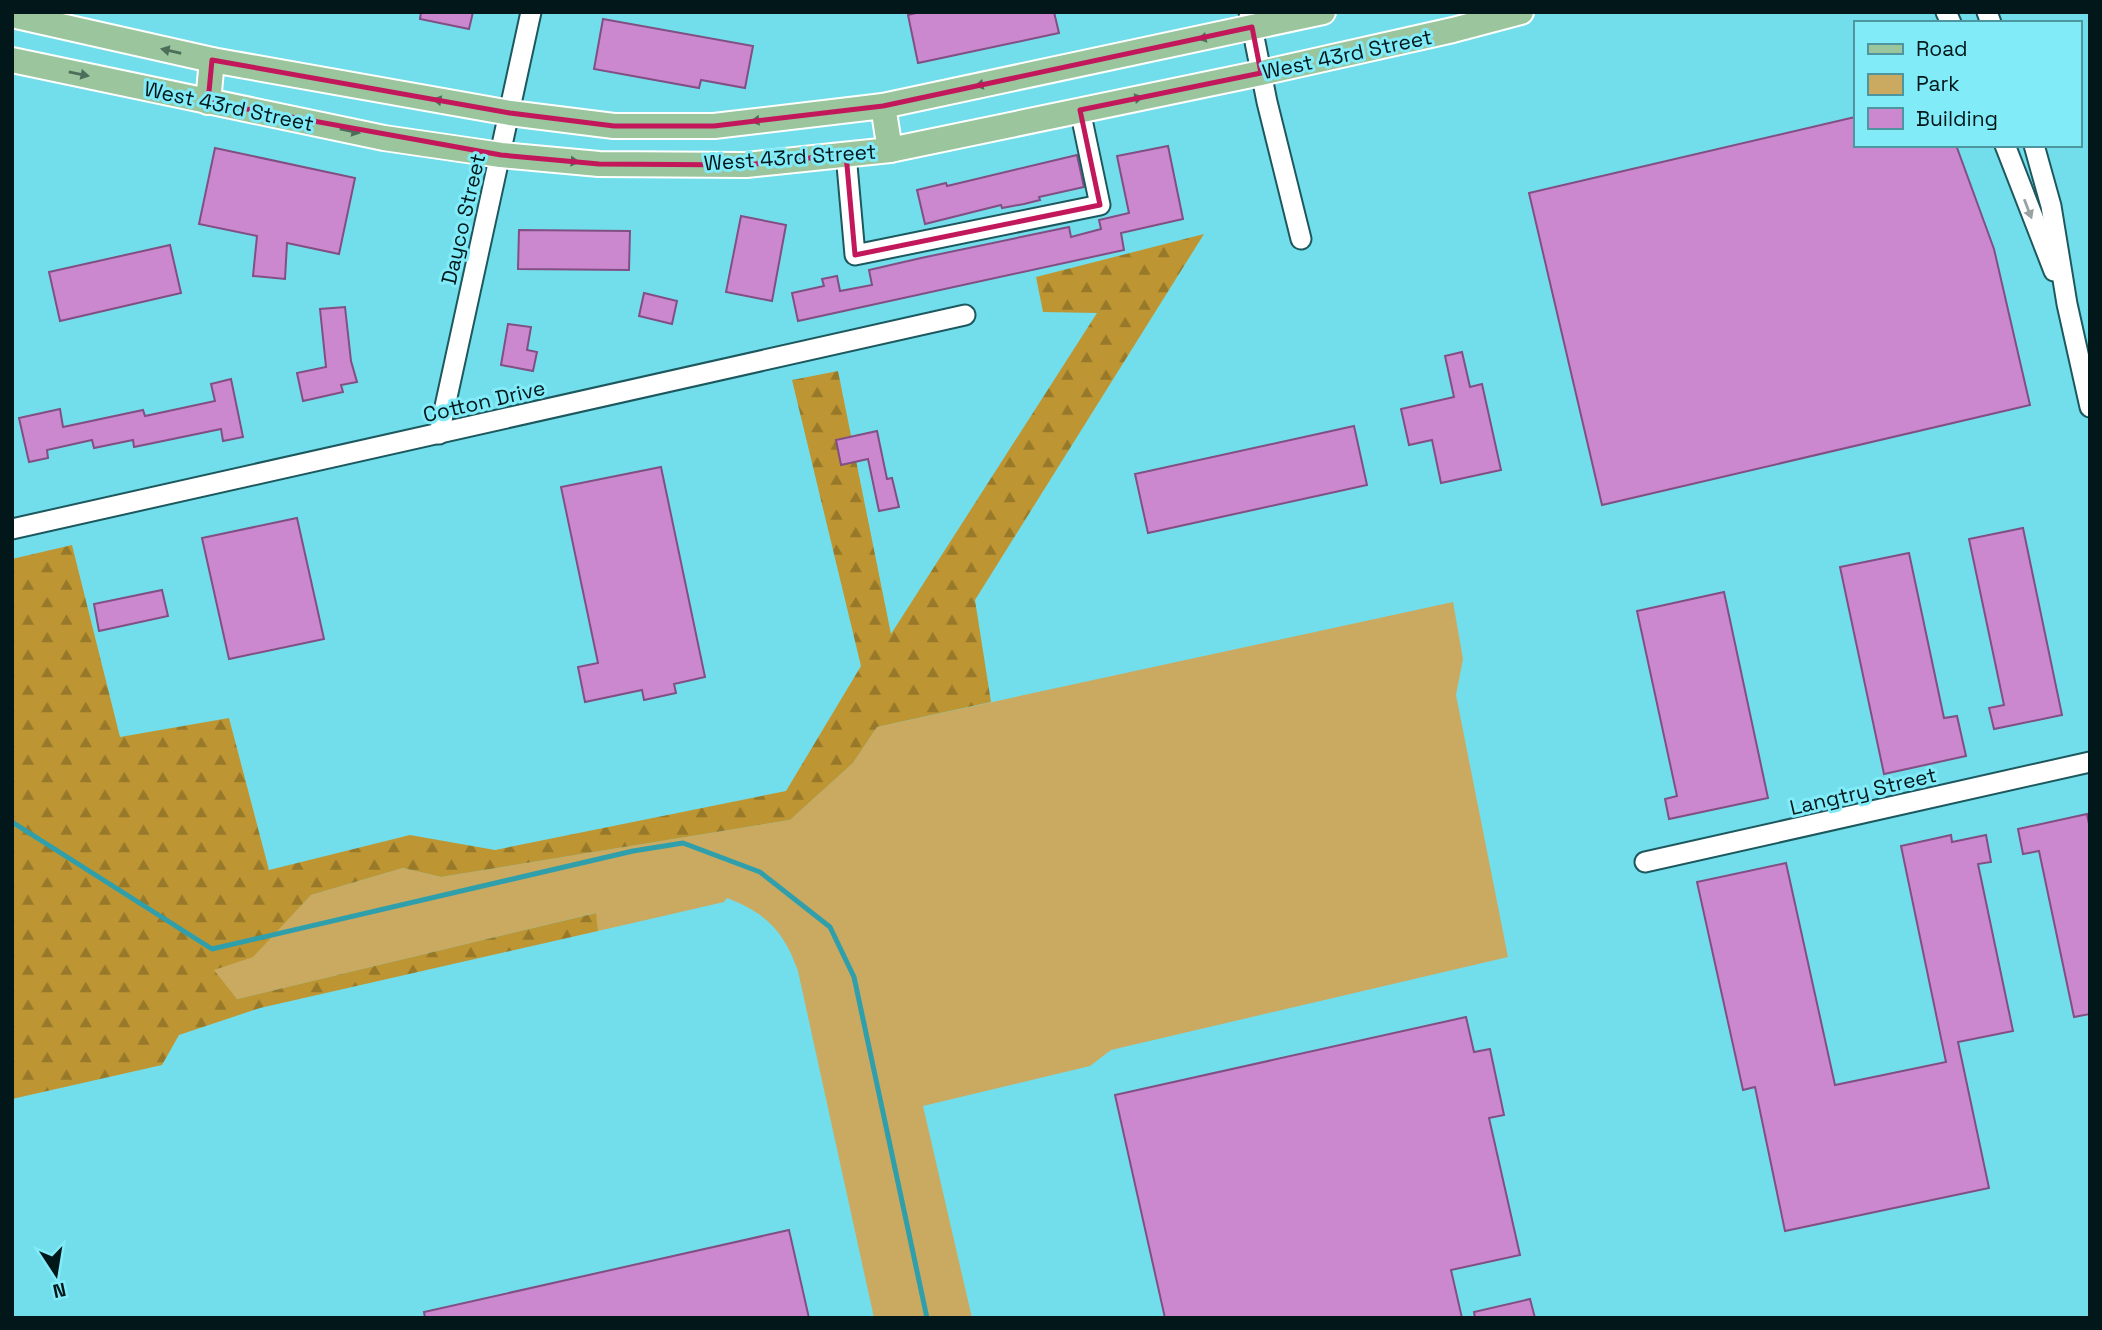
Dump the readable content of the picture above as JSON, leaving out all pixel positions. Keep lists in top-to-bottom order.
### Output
{
  "streets": {
    "main road": ["West 43rd Street"],
    "street": ["Dayco Street", "Cotton Drive", "Langtry Street"]
  },
  "crossings": [
    ["West 43rd Street", "Dayco Street"],
    ["Dayco Street", "Cotton Drive"]
  ],
  "legend": ["Road", "Park", "Building"],
  "north": "bottom"
}
